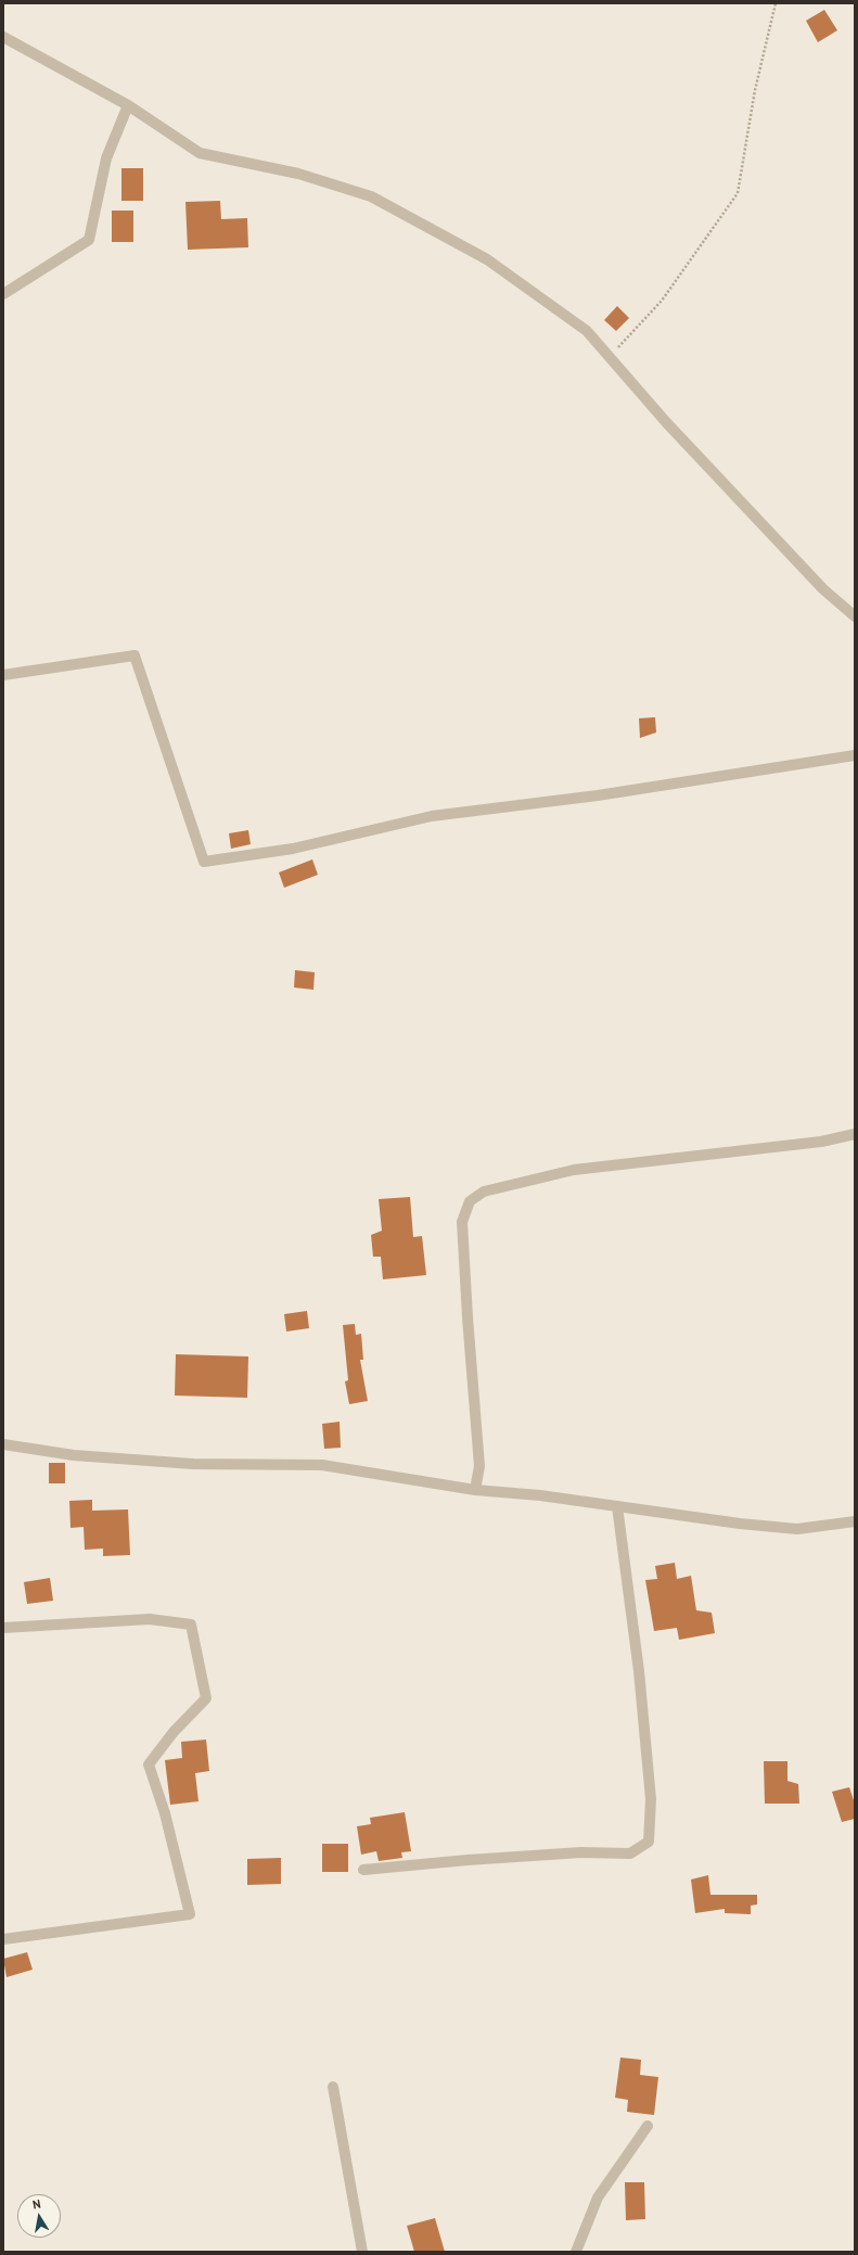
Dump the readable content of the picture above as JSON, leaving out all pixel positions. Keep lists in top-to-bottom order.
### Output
{
  "north": "top"
}
